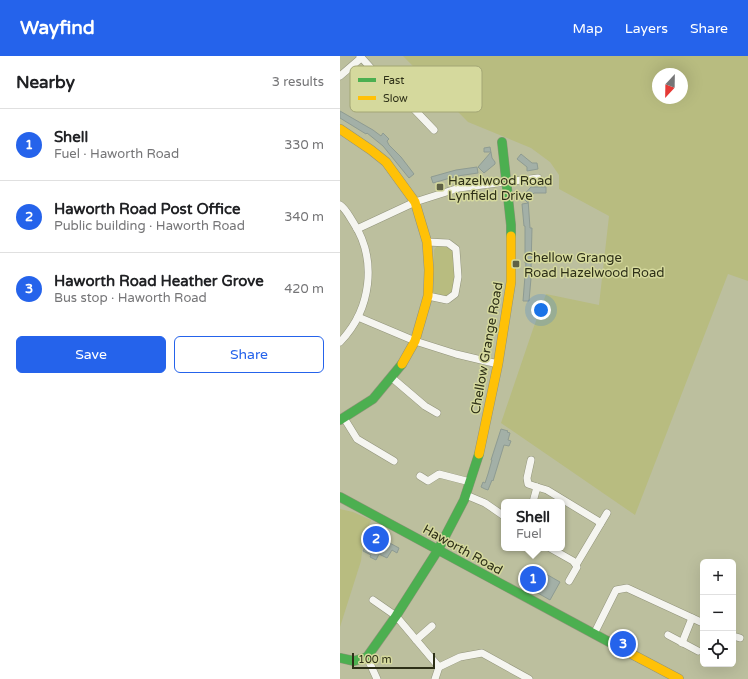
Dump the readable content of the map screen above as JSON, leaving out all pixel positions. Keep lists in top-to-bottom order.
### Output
{
  "streets": {
    "street": ["Chellow Grange Road", "Haworth Road"]
  },
  "crossings": [
    ["Chellow Grange Road", "Haworth Road"]
  ],
  "places": {
    "transit": ["Hazelwood Road Lynfield Drive", "Chellow Grange Road Hazelwood Road"]
  },
  "legend": ["Fast", "Slow"],
  "scale_bar": "100 m",
  "north": "bottom",
  "page": {
    "header": "Wayfind",
    "nav": ["Map", "Layers", "Share"],
    "heading": ["Nearby", "3 results"],
    "list": [
      {
        "mark": "1",
        "name": "Shell",
        "note": "Fuel · Haworth Road",
        "value": "330 m"
      },
      {
        "mark": "2",
        "name": "Haworth Road Post Office",
        "note": "Public building · Haworth Road",
        "value": "340 m"
      },
      {
        "mark": "3",
        "name": "Haworth Road Heather Grove",
        "note": "Bus stop · Haworth Road",
        "value": "420 m"
      }
    ],
    "buttons": ["Save", "Share"],
    "popup": ["Shell", "Fuel"],
    "pins": ["2", "1", "3"],
    "map_buttons": ["+", "−"],
    "scale": "100 m"
  }
}
